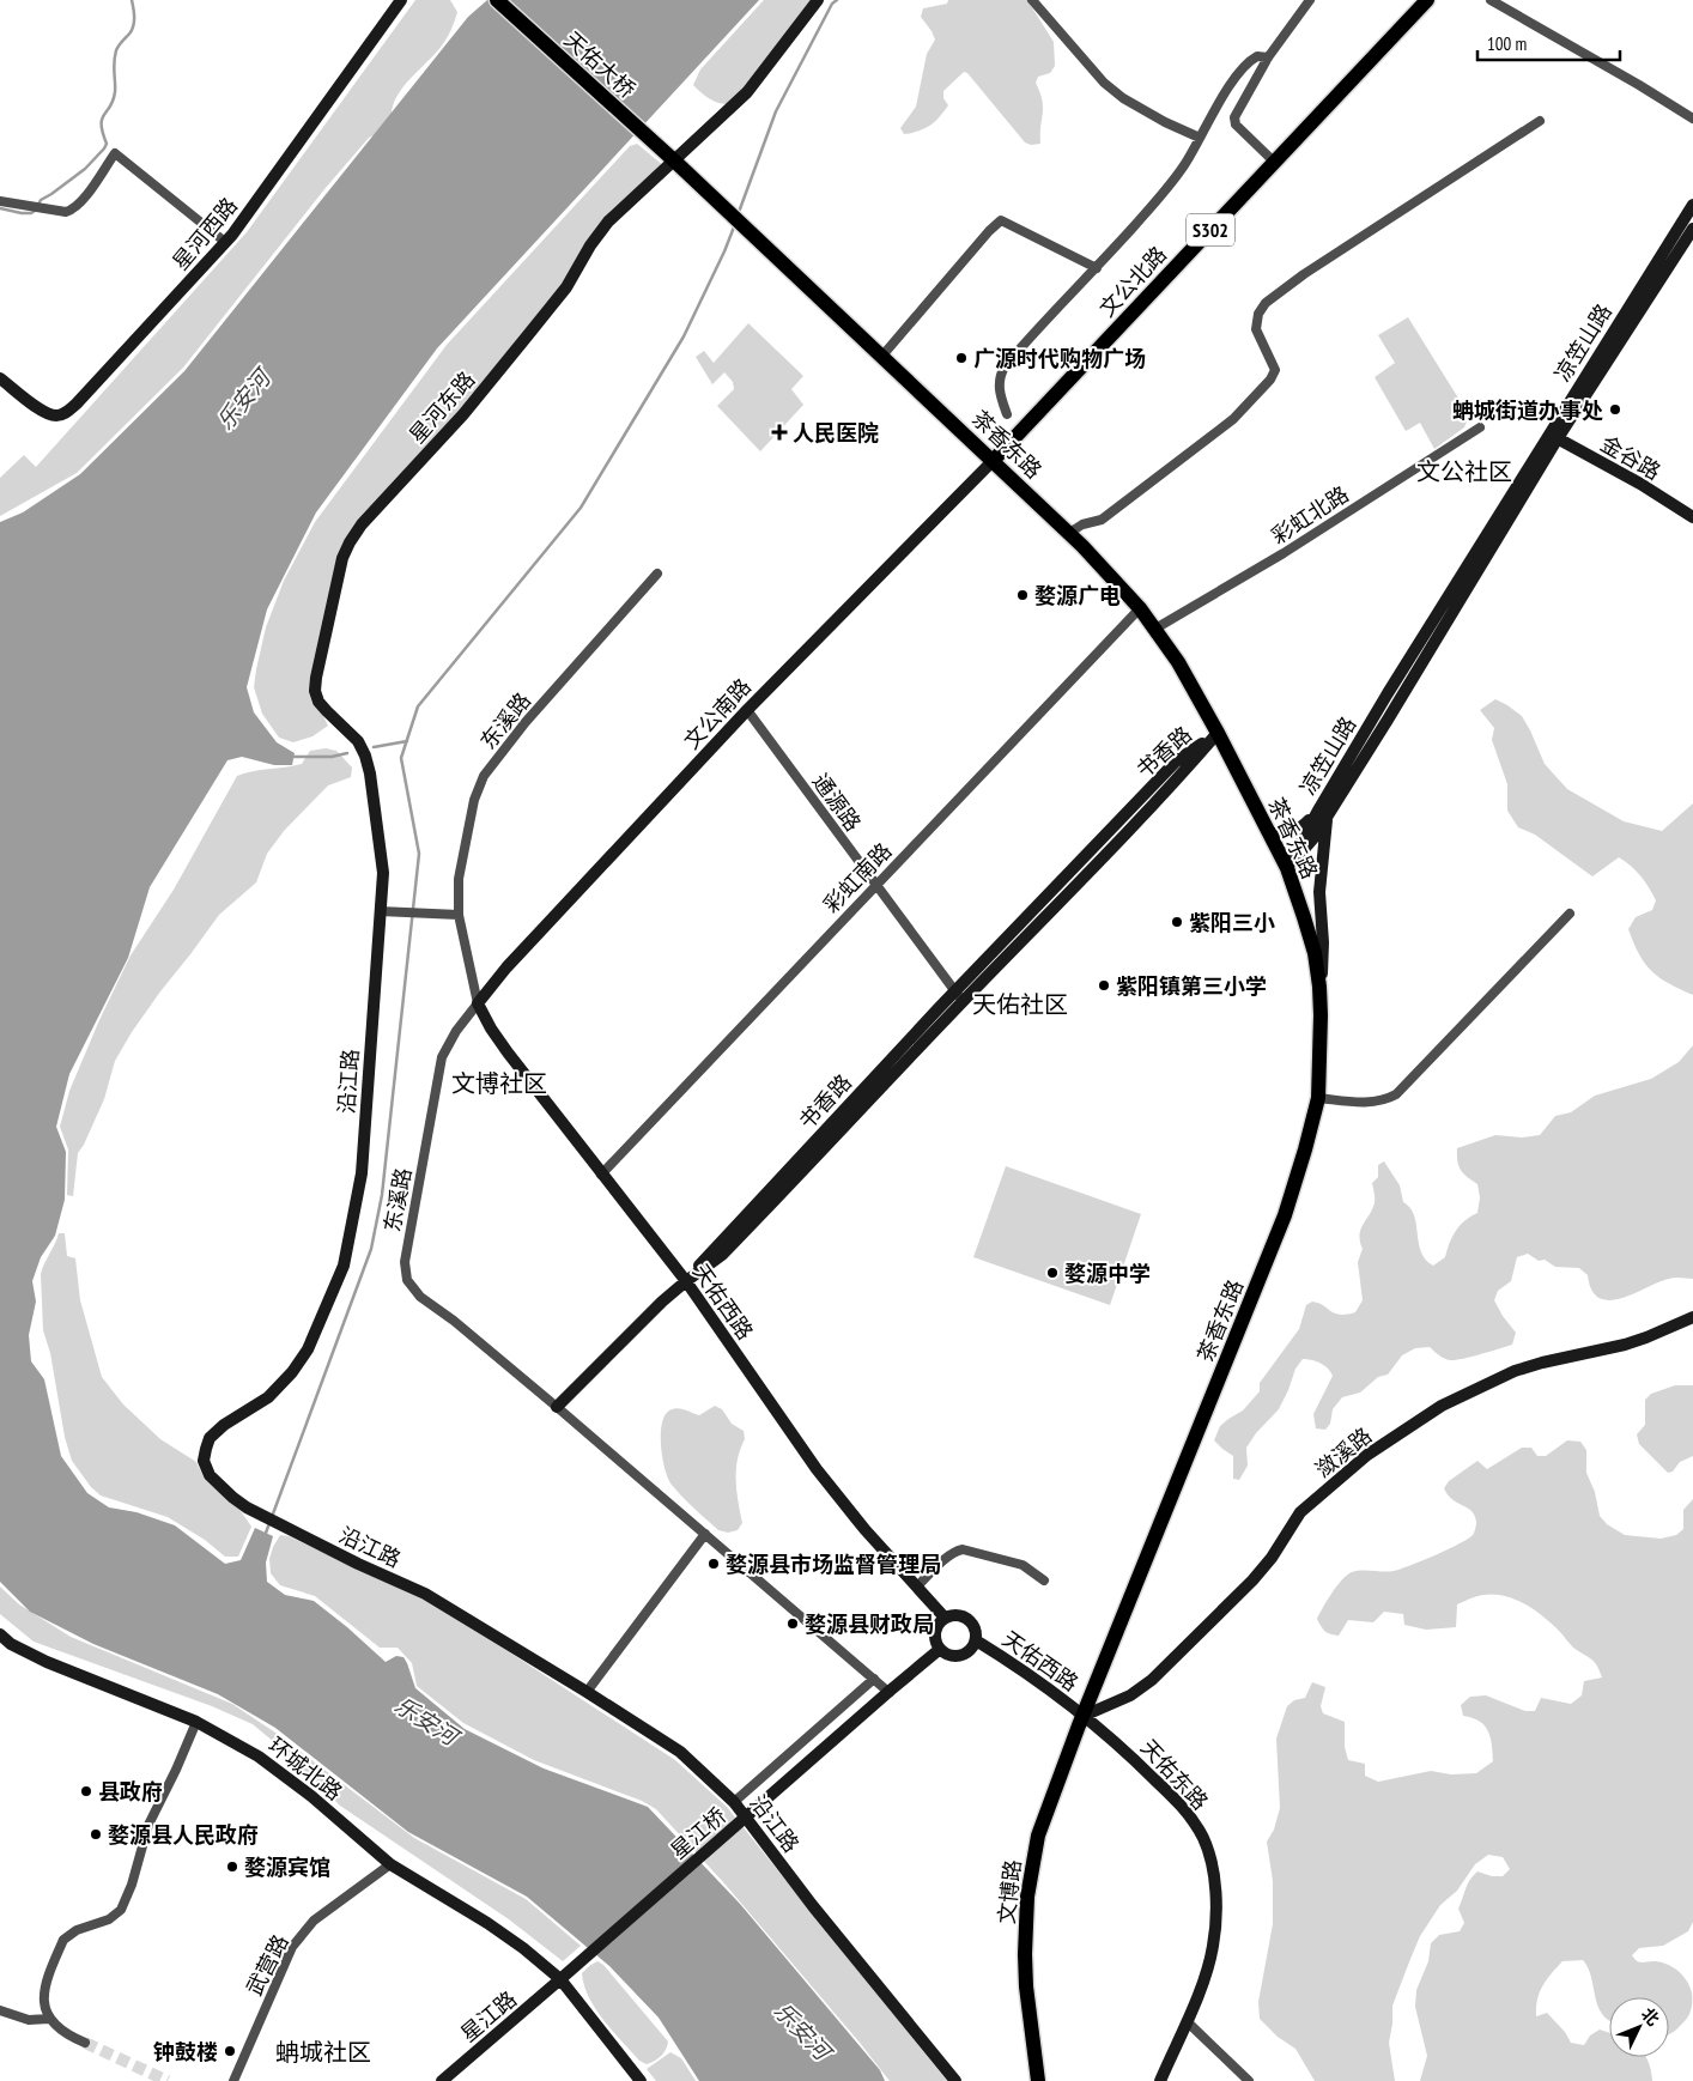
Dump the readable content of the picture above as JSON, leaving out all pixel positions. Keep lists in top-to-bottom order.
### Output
{
  "streets": {
    "main road": [
      "天佑大桥",
      "S302",
      "文公北路",
      "茶香东路",
      "文博路"
    ],
    "street": [
      "星河西路",
      "凉笠山路",
      "星河东路",
      "金谷路",
      "彩虹北路",
      "文公南路",
      "东溪路",
      "书香路",
      "通源路",
      "彩虹南路",
      "沿江路",
      "天佑西路",
      "潋溪路",
      "环城北路",
      "天佑东路",
      "星江桥",
      "武营路",
      "星江路"
    ]
  },
  "crossings": [
    ["天佑大桥", "星河东路"],
    ["天佑大桥", "茶香东路"],
    ["文公北路", "茶香东路"],
    ["文公北路", "文公南路"],
    ["凉笠山路", "茶香东路"],
    ["凉笠山路", "金谷路"],
    ["星河东路", "茶香东路"],
    ["星河东路", "沿江路"],
    ["茶香东路", "彩虹北路"],
    ["茶香东路", "文公南路"],
    ["茶香东路", "书香路"],
    ["茶香东路", "彩虹南路"],
    ["茶香东路", "天佑西路"],
    ["茶香东路", "潋溪路"],
    ["茶香东路", "天佑东路"],
    ["茶香东路", "文博路"],
    ["文公南路", "东溪路"],
    ["文公南路", "通源路"],
    ["文公南路", "天佑西路"],
    ["东溪路", "书香路"],
    ["东溪路", "天佑西路"],
    ["东溪路", "星江桥"],
    ["书香路", "通源路"],
    ["书香路", "天佑西路"],
    ["通源路", "彩虹南路"],
    ["彩虹南路", "天佑西路"],
    ["天佑西路", "潋溪路"],
    ["天佑西路", "天佑东路"],
    ["天佑西路", "文博路"],
    ["潋溪路", "天佑东路"],
    ["潋溪路", "文博路"],
    ["环城北路", "星江桥"],
    ["环城北路", "武营路"],
    ["环城北路", "星江路"],
    ["天佑东路", "文博路"],
    ["星江桥", "星江路"]
  ],
  "districts": [
    "文公社区",
    "天佑社区",
    "文博社区",
    "蚺城社区"
  ],
  "water": ["乐安河"],
  "places": {
    "other": [
      "广源时代购物广场",
      "蚺城街道办事处",
      "婺源广电",
      "紫阳三小",
      "紫阳镇第三小学",
      "婺源中学",
      "婺源县市场监督管理局",
      "婺源县财政局",
      "县政府",
      "婺源县人民政府",
      "婺源宾馆",
      "钟鼓楼"
    ],
    "health": ["人民医院"]
  },
  "scale_bar": "100 m",
  "north": "top right"
}
